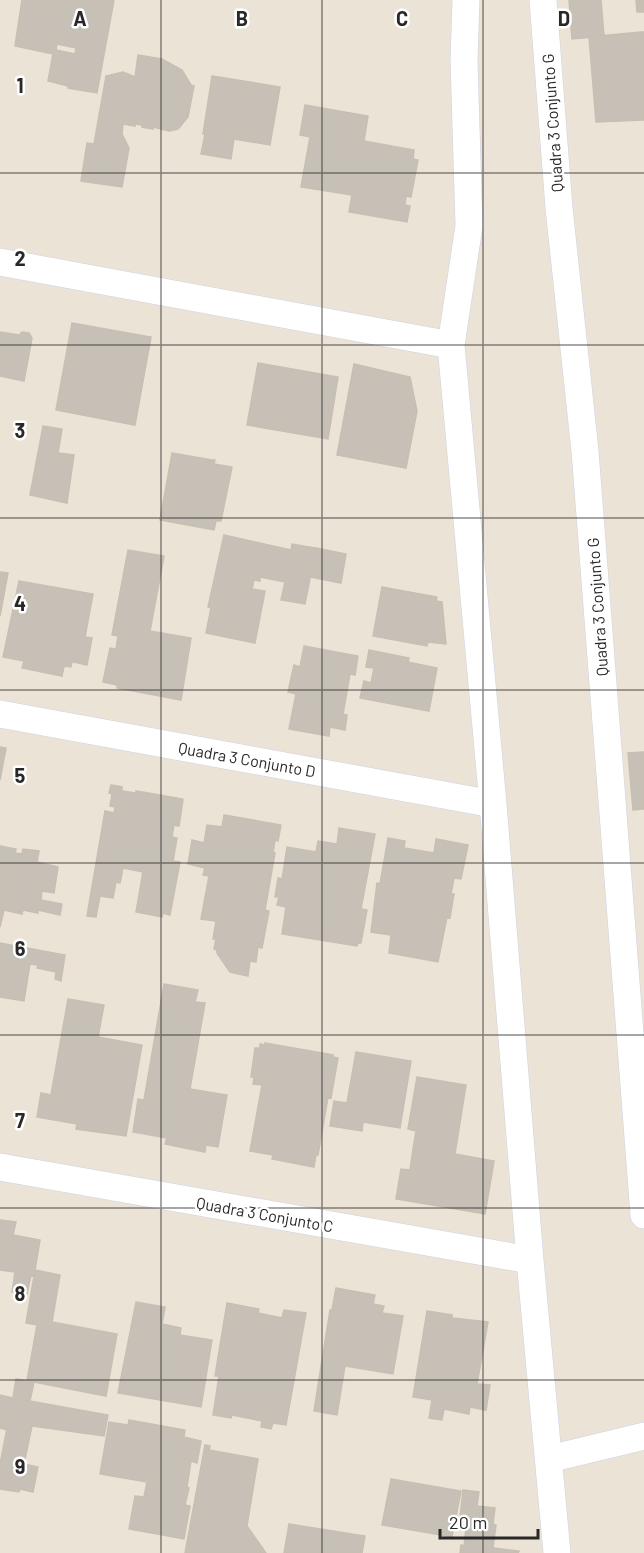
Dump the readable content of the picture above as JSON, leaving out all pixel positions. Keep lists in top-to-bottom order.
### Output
{
  "streets": {
    "street": ["Quadra 3 Conjunto G", "Quadra 3 Conjunto D", "Quadra 3 Conjunto C"]
  },
  "scale_bar": "20 m",
  "grid": {
    "columns": [
      "A",
      "B",
      "C",
      "D"
    ],
    "rows": [
      "1",
      "2",
      "3",
      "4",
      "5",
      "6",
      "7",
      "8",
      "9"
    ]
  }
}
